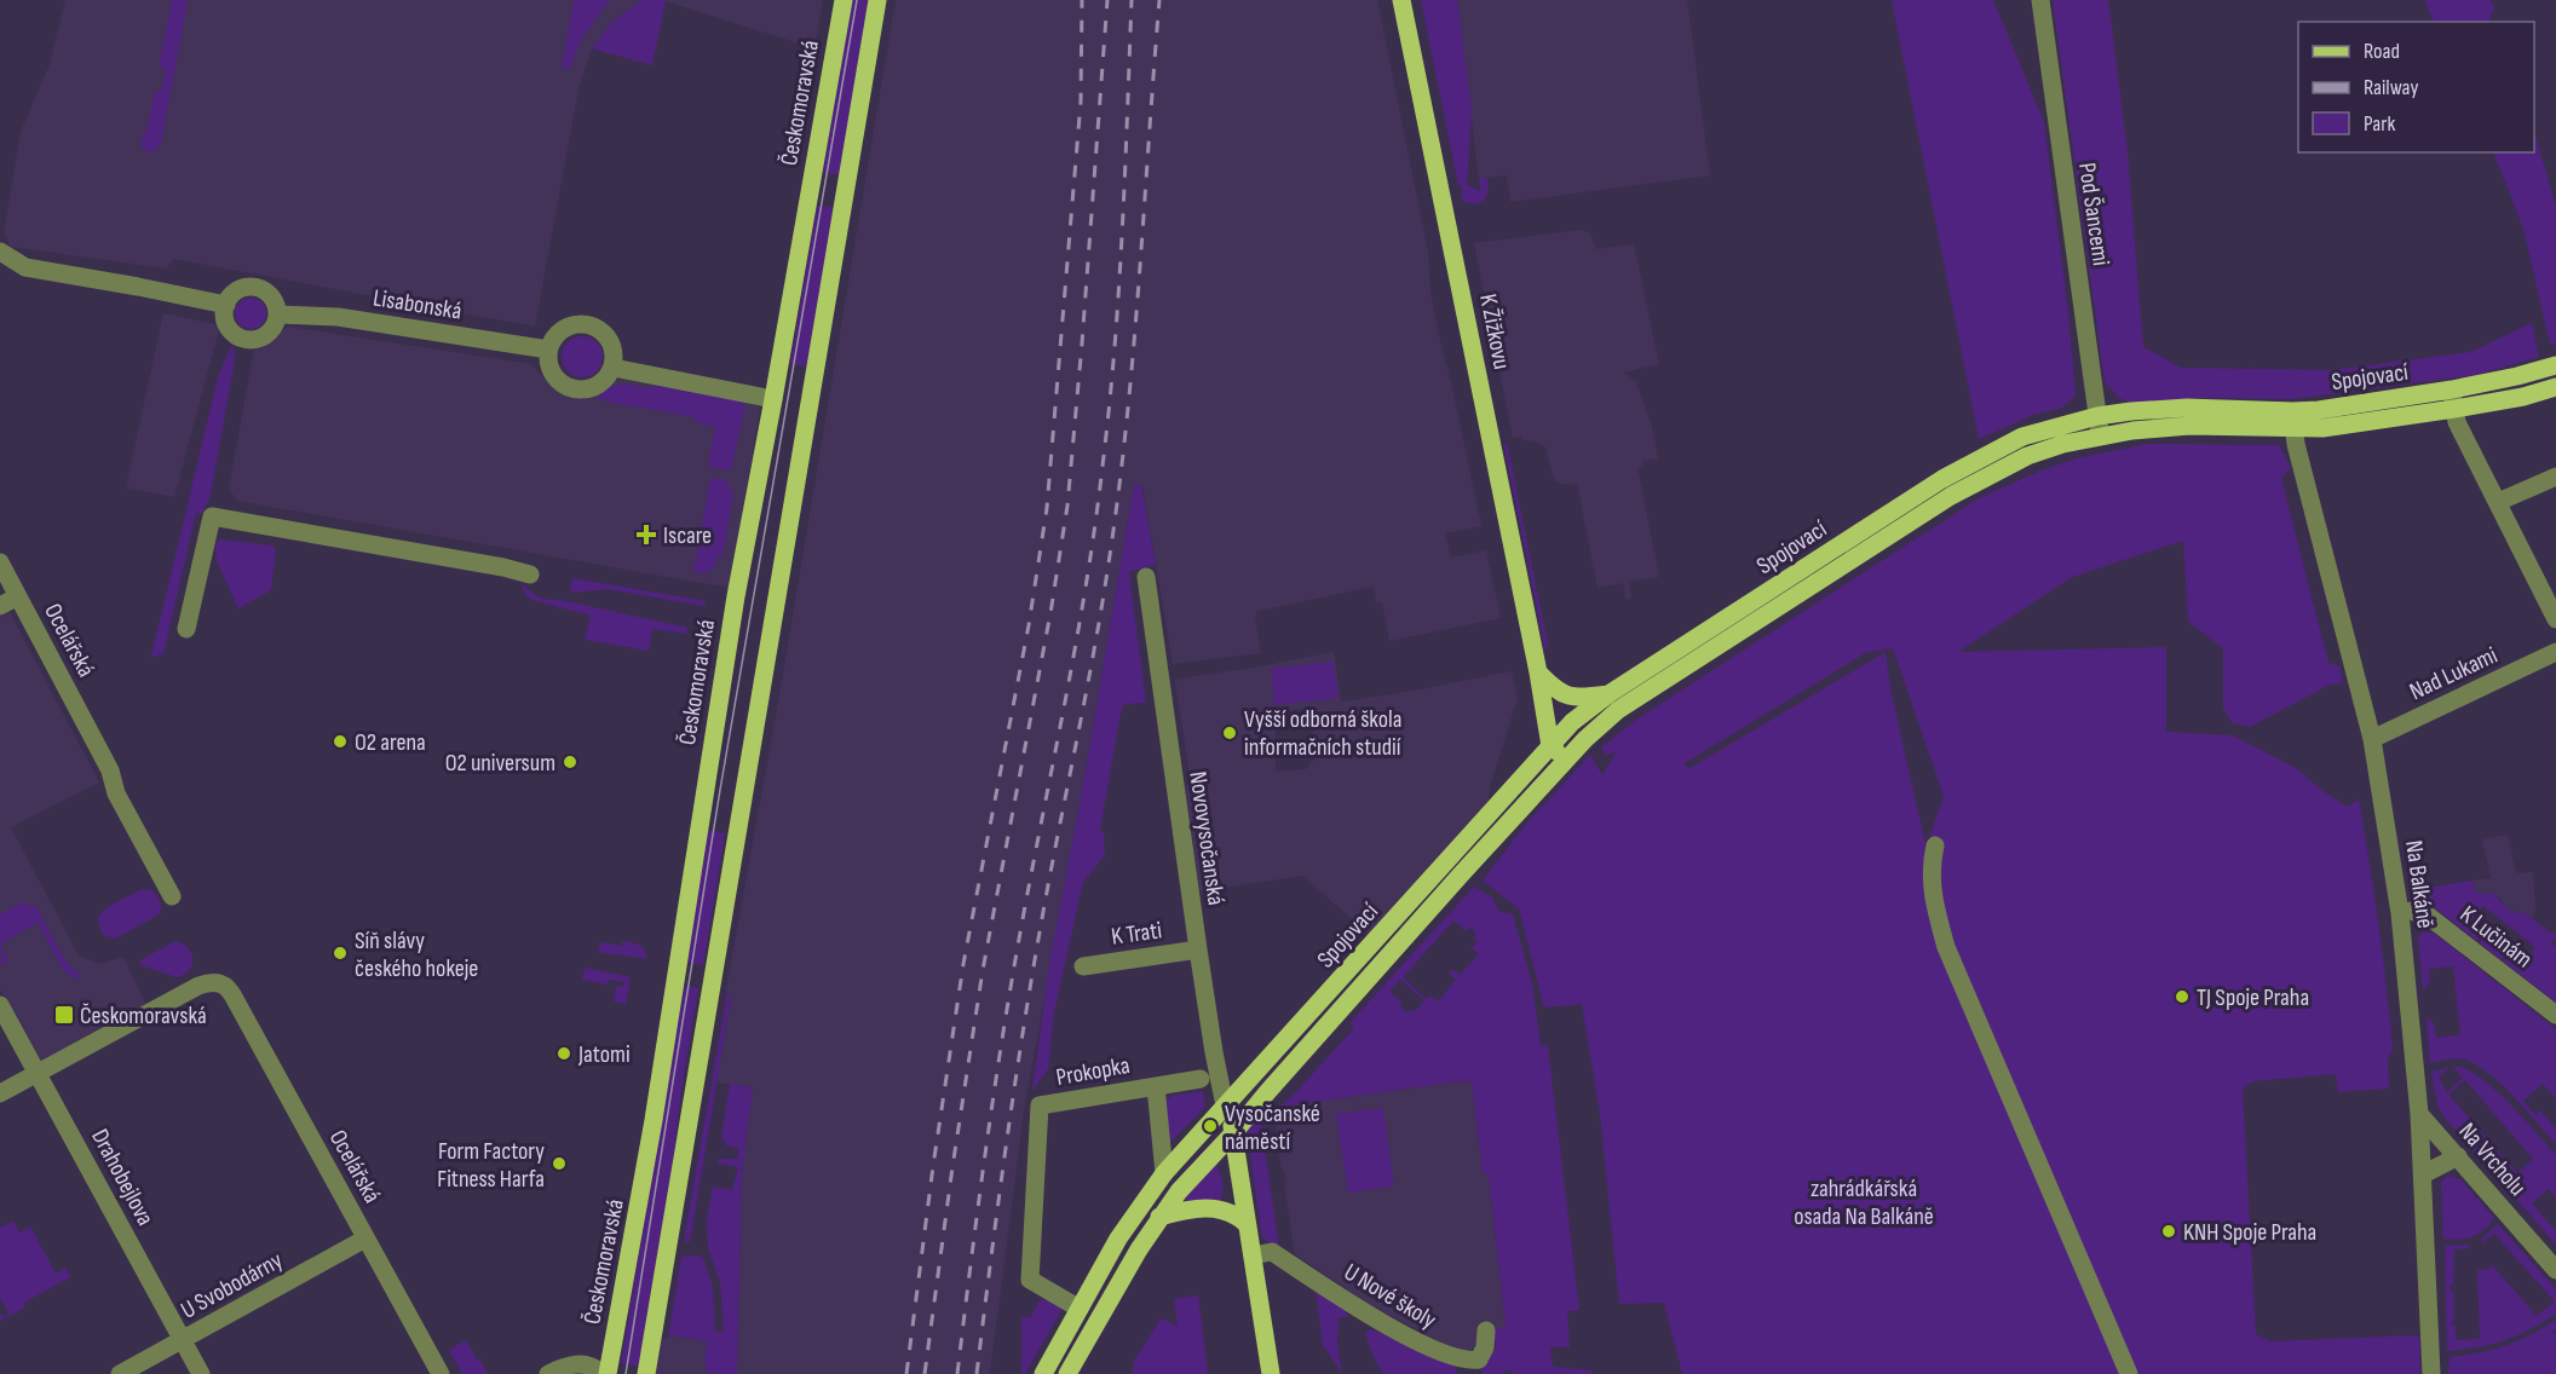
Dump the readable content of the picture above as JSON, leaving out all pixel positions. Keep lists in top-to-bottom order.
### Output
{
  "streets": {
    "main road": ["Českomoravská", "K Žižkovu", "Spojovací"],
    "street": [
      "Pod Šancemi",
      "Lisabonská",
      "Ocelářská",
      "Nad Lukami",
      "Novovysočanská",
      "Na Balkáně",
      "K Trati",
      "K Lučinám",
      "Prokopka",
      "Na Vrcholu",
      "Drahobejlova",
      "U Svobodárny",
      "U Nové školy"
    ]
  },
  "crossings": [
    ["Pod Šancemi", "Spojovací"],
    ["K Žižkovu", "Spojovací"],
    ["Spojovací", "Novovysočanská"],
    ["Spojovací", "Na Balkáně"],
    ["Ocelářská", "Drahobejlova"],
    ["Ocelářská", "U Svobodárny"],
    ["Nad Lukami", "Na Balkáně"],
    ["Novovysočanská", "K Trati"],
    ["Na Balkáně", "K Lučinám"],
    ["Na Balkáně", "Na Vrcholu"],
    ["Drahobejlova", "U Svobodárny"]
  ],
  "parks": ["zahrádkářská osada Na Balkáně"],
  "places": {
    "health": ["Iscare"],
    "other": [
      "Vyšší odborná škola informačních studií",
      "O2 arena",
      "O2 universum",
      "Síň slávy českého hokeje",
      "TJ Spoje Praha",
      "Jatomi",
      "Vysočanské náměstí",
      "Form Factory Fitness Harfa",
      "KNH Spoje Praha"
    ],
    "transit": ["Českomoravská"]
  },
  "legend": ["Road", "Railway", "Park"]
}
